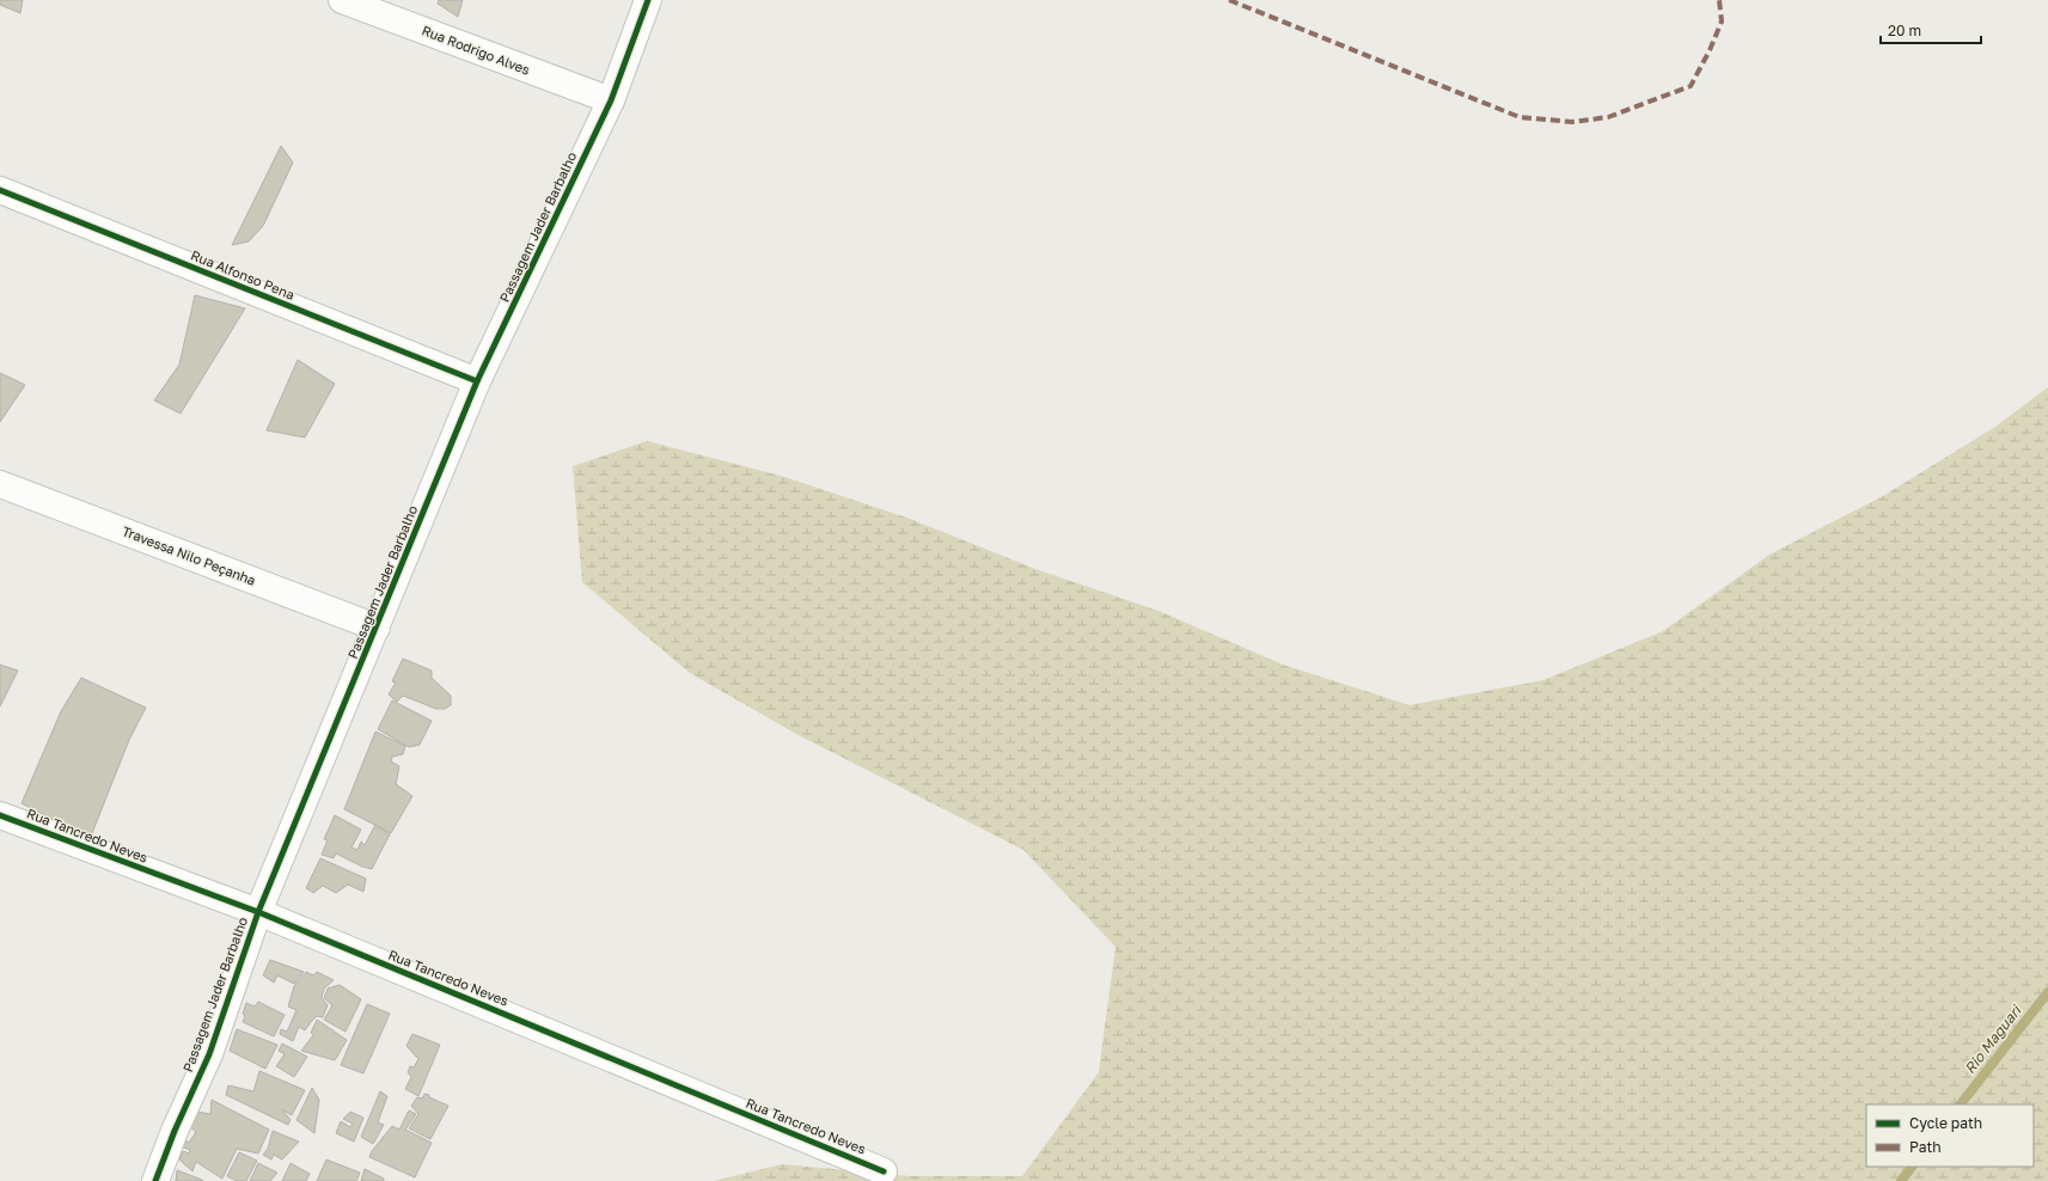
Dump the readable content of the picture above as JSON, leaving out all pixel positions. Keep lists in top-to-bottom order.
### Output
{
  "streets": {
    "street": [
      "Rua Rodrigo Alves",
      "Passagem Jader Barbalho",
      "Rua Alfonso Pena",
      "Travessa Nilo Peçanha",
      "Rua Tancredo Neves"
    ]
  },
  "crossings": [
    ["Rua Rodrigo Alves", "Passagem Jader Barbalho"],
    ["Passagem Jader Barbalho", "Rua Alfonso Pena"],
    ["Passagem Jader Barbalho", "Travessa Nilo Peçanha"],
    ["Passagem Jader Barbalho", "Rua Tancredo Neves"]
  ],
  "water": ["Rio Maguari"],
  "legend": ["Cycle path", "Path"],
  "scale_bar": "20 m"
}
